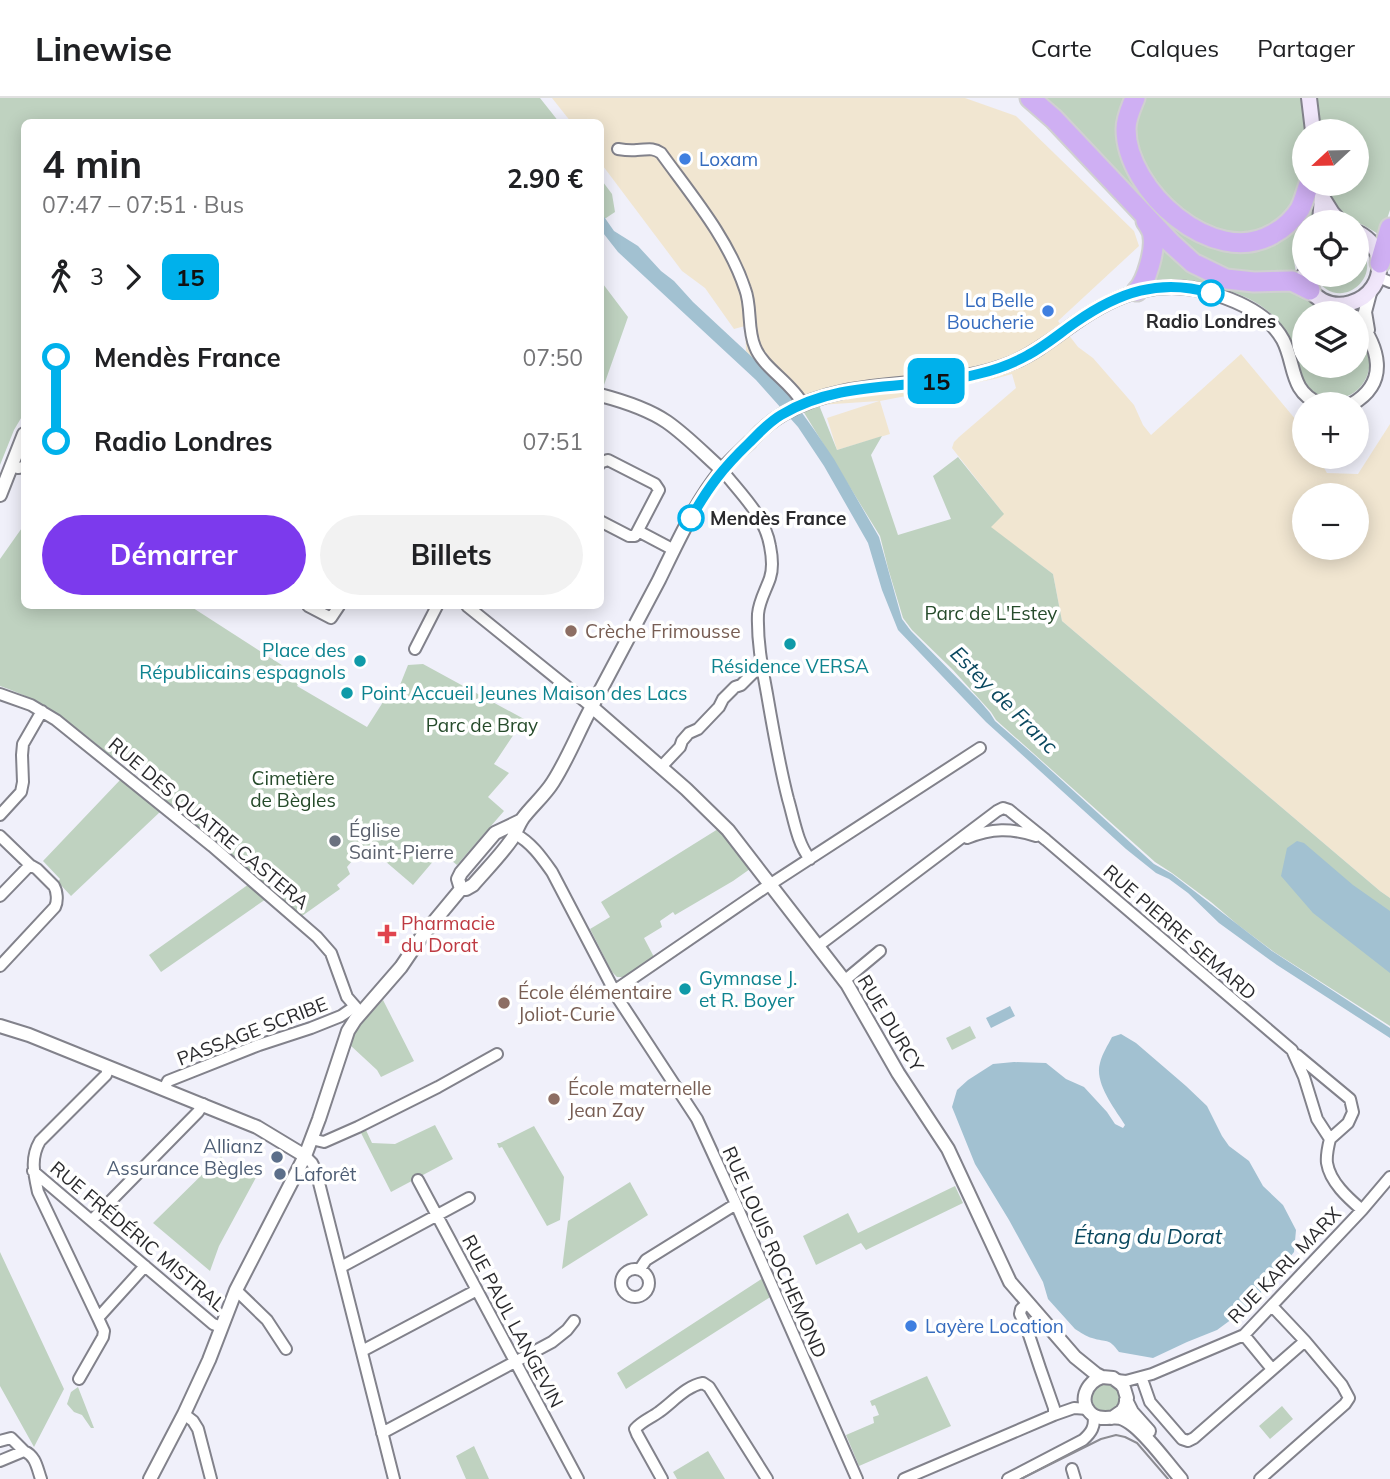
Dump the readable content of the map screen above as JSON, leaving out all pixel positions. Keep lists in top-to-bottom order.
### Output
{
  "streets": {
    "street": [
      "RUE DES QUATRE CASTERA",
      "RUE PIERRE SEMARD",
      "RUE DURCY",
      "PASSAGE SCRIBE",
      "RUE FRÉDÉRIC MISTRAL",
      "RUE LOUIS ROCHEMOND",
      "RUE KARL MARX",
      "RUE PAUL LANGEVIN"
    ]
  },
  "crossings": [
    ["RUE DES QUATRE CASTERA", "PASSAGE SCRIBE"],
    ["RUE PIERRE SEMARD", "RUE DURCY"],
    ["RUE PIERRE SEMARD", "RUE KARL MARX"]
  ],
  "water": ["Estey de Franc", "Étang du Dorat"],
  "parks": ["Parc de L'Estey", "Parc de Bray", "Cimetière de Bègles"],
  "places": {
    "other": [
      "Loxam",
      "Radio Londres",
      "La Belle Boucherie",
      "Mendès France",
      "Crèche Frimousse",
      "Résidence VERSA",
      "Place des Républicains espagnols",
      "Point Accueil Jeunes Maison des Lacs",
      "Église Saint-Pierre",
      "Gymnase J. et R. Boyer",
      "École élémentaire Joliot-Curie",
      "École maternelle Jean Zay",
      "Allianz Assurance Bègles",
      "Laforêt",
      "Layère Location"
    ],
    "health": ["Pharmacie du Dorat"]
  },
  "lines": ["bus line 15"],
  "north": "left",
  "page": {
    "header": "Linewise",
    "nav": ["Carte", "Calques", "Partager"],
    "on_map": "15",
    "map_buttons": ["+", "−"],
    "heading": ["4 min", "07:47 – 07:51 · Bus", "2.90 €"],
    "legs": ["3", "15"],
    "list": [
      {
        "name": "Mendès France",
        "value": "07:50"
      },
      {
        "name": "Radio Londres",
        "value": "07:51"
      }
    ],
    "buttons": ["Démarrer", "Billets"]
  }
}
